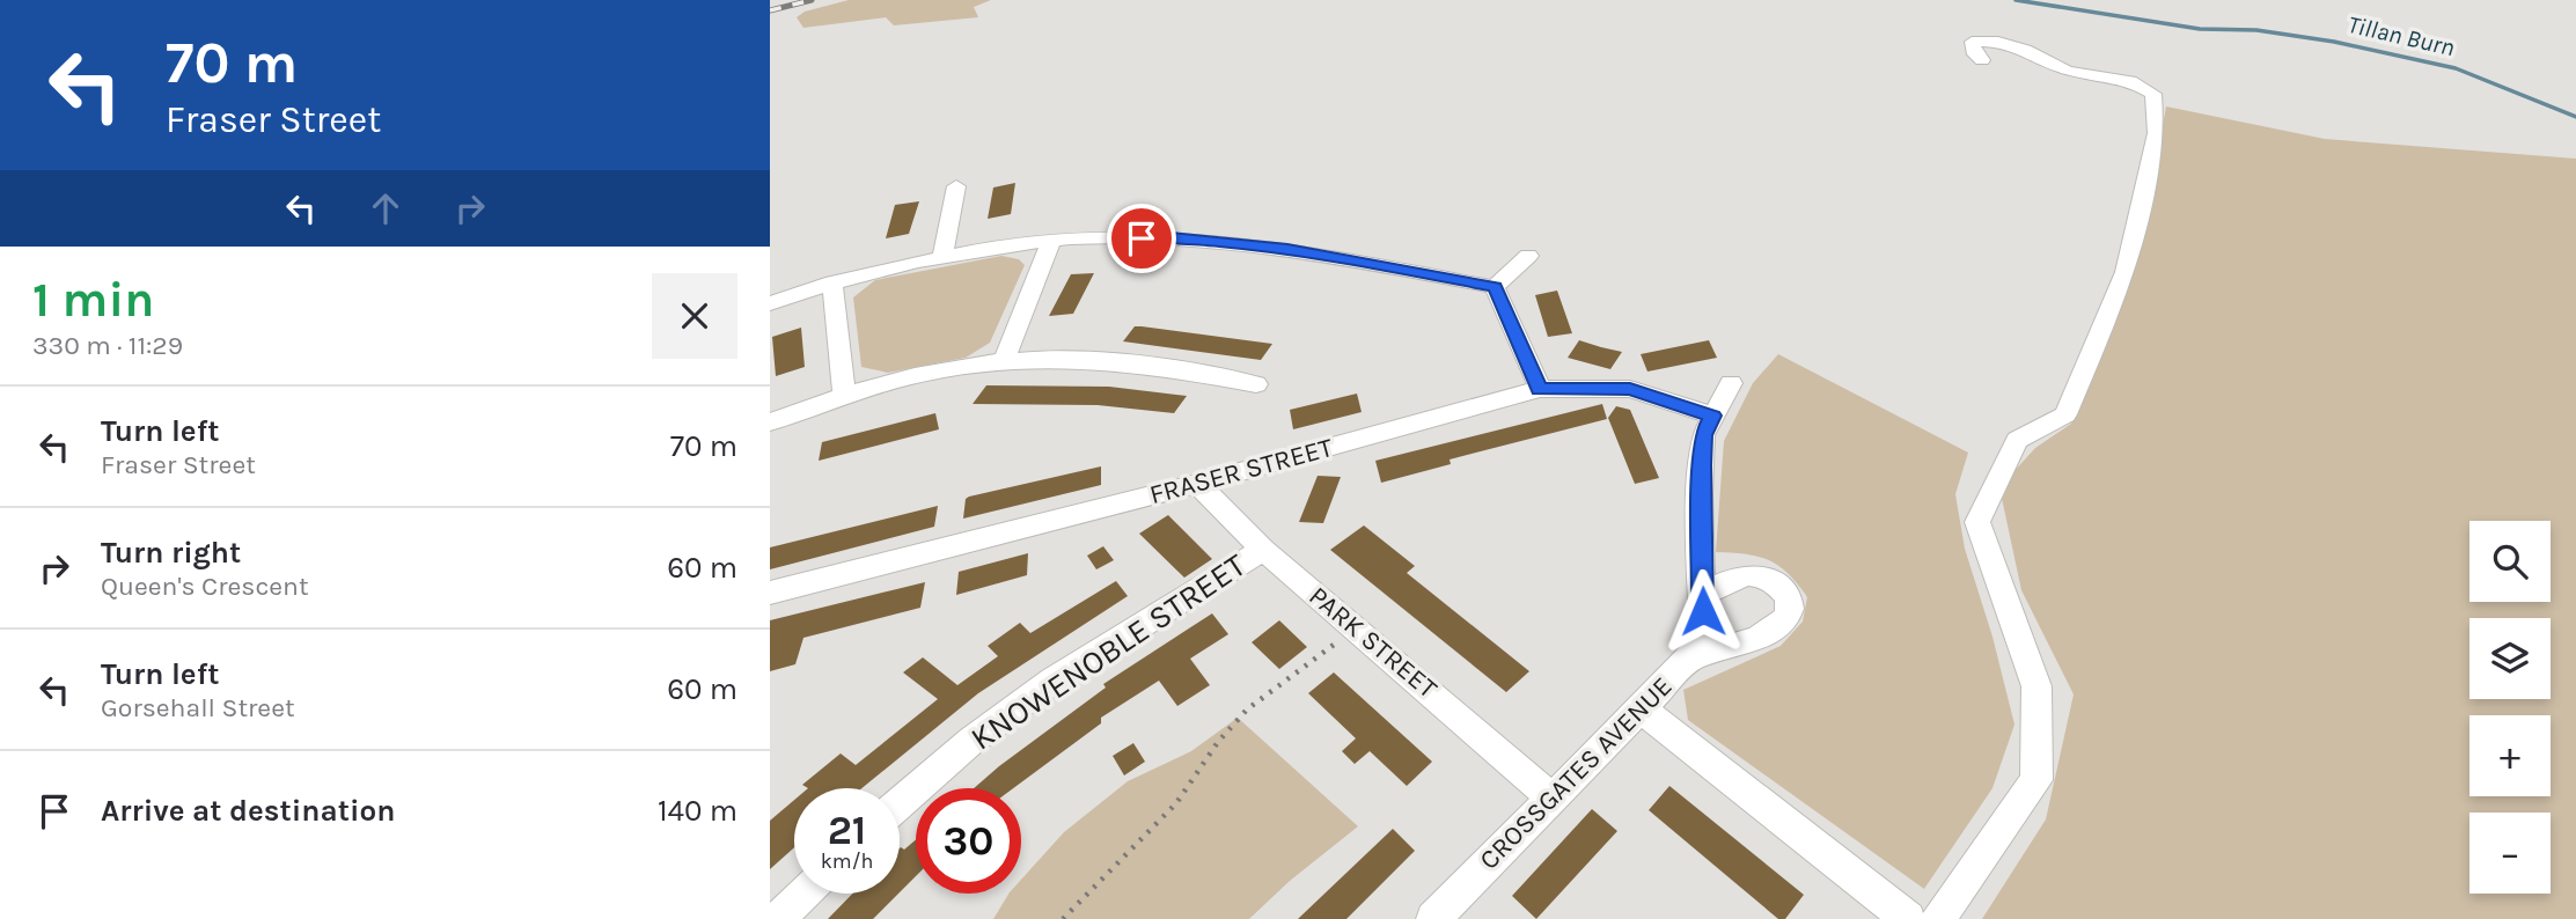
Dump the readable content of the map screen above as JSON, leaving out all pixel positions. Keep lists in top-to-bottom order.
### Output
{
  "streets": {
    "street": [
      "FRASER STREET",
      "PARK STREET",
      "KNOWENOBLE STREET",
      "CROSSGATES AVENUE"
    ]
  },
  "crossings": [
    ["FRASER STREET", "PARK STREET"],
    ["FRASER STREET", "CROSSGATES AVENUE"],
    ["PARK STREET", "KNOWENOBLE STREET"],
    ["PARK STREET", "CROSSGATES AVENUE"]
  ],
  "water": ["Tillan Burn"],
  "page": {
    "turn": ["70 m", "Fraser Street"],
    "heading": ["1 min", "330 m · 11:29"],
    "list": [
      {
        "name": "Turn left",
        "note": "Fraser Street",
        "value": "70 m"
      },
      {
        "name": "Turn right",
        "note": "Queen's Crescent",
        "value": "60 m"
      },
      {
        "name": "Turn left",
        "note": "Gorsehall Street",
        "value": "60 m"
      },
      {
        "name": "Arrive at destination",
        "value": "140 m"
      }
    ],
    "map_buttons": ["+", "−"],
    "speed": "21 km/h",
    "limit": "30"
  }
}
